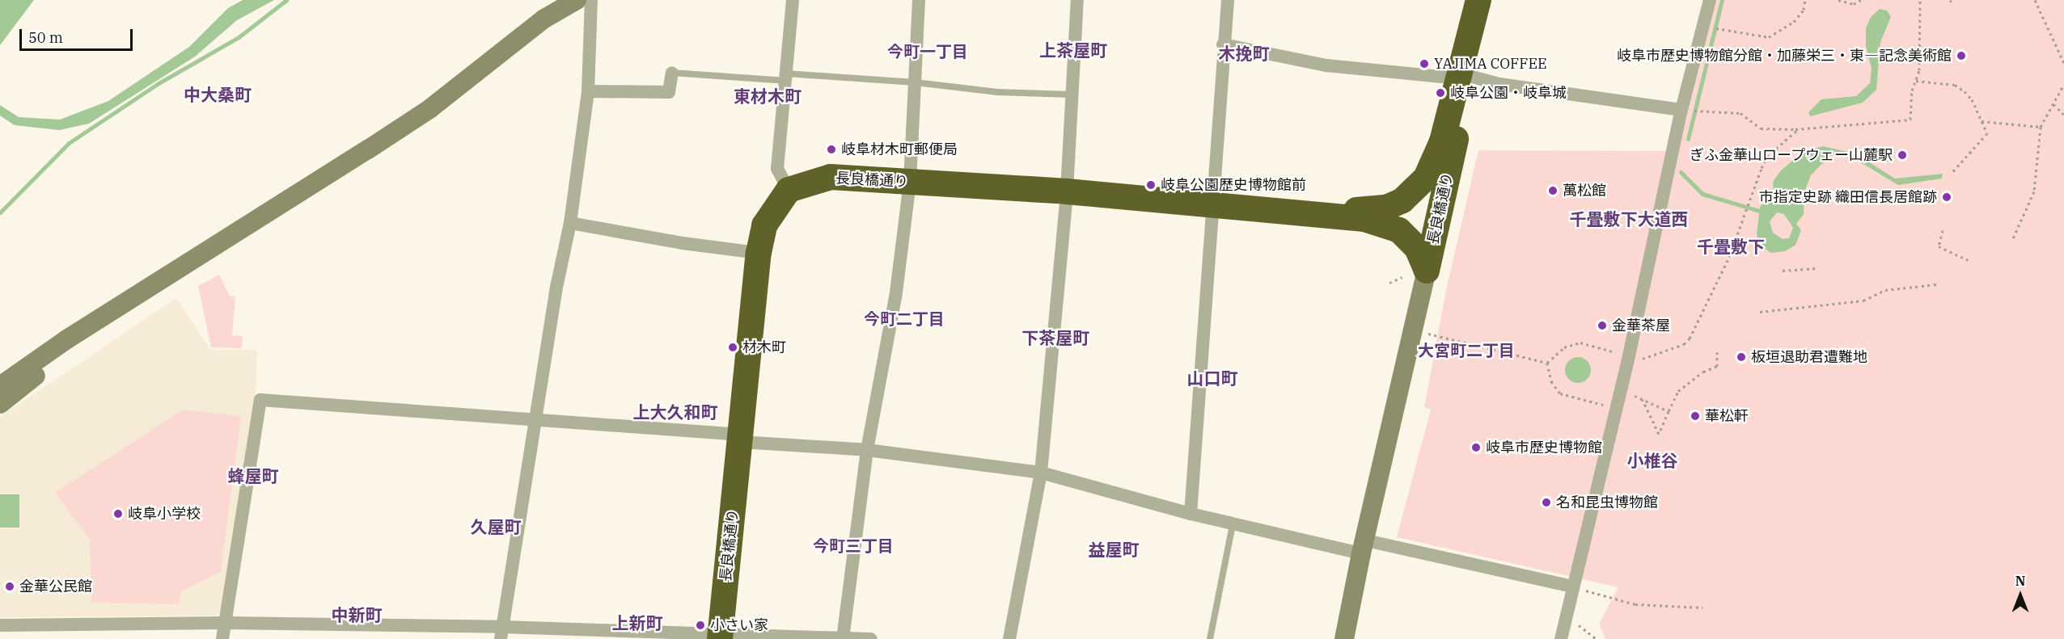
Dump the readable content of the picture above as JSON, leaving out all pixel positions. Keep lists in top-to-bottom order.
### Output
{
  "streets": {
    "highway": ["長良橋通り"]
  },
  "districts": [
    "上茶屋町",
    "今町一丁目",
    "木挽町",
    "中大桑町",
    "東材木町",
    "千畳敷下大道西",
    "千畳敷下",
    "今町二丁目",
    "下茶屋町",
    "大宮町二丁目",
    "山口町",
    "上大久和町",
    "小椎谷",
    "蜂屋町",
    "久屋町",
    "今町三丁目",
    "益屋町",
    "中新町",
    "上新町"
  ],
  "places": [
    "岐阜市歴史博物館分館・加藤栄三・東―記念美術館",
    "YAJIMA COFFEE",
    "岐阜公園・岐阜城",
    "岐阜材木町郵便局",
    "ぎふ金華山ロープウェー山麓駅",
    "岐阜公園歴史博物館前",
    "萬松館",
    "市指定史跡 織田信長居館跡",
    "金華茶屋",
    "材木町",
    "板垣退助君遭難地",
    "華松軒",
    "岐阜市歴史博物館",
    "名和昆虫博物館",
    "岐阜小学校",
    "金華公民館",
    "小さい家"
  ],
  "scale_bar": "50 m",
  "north": "top"
}
